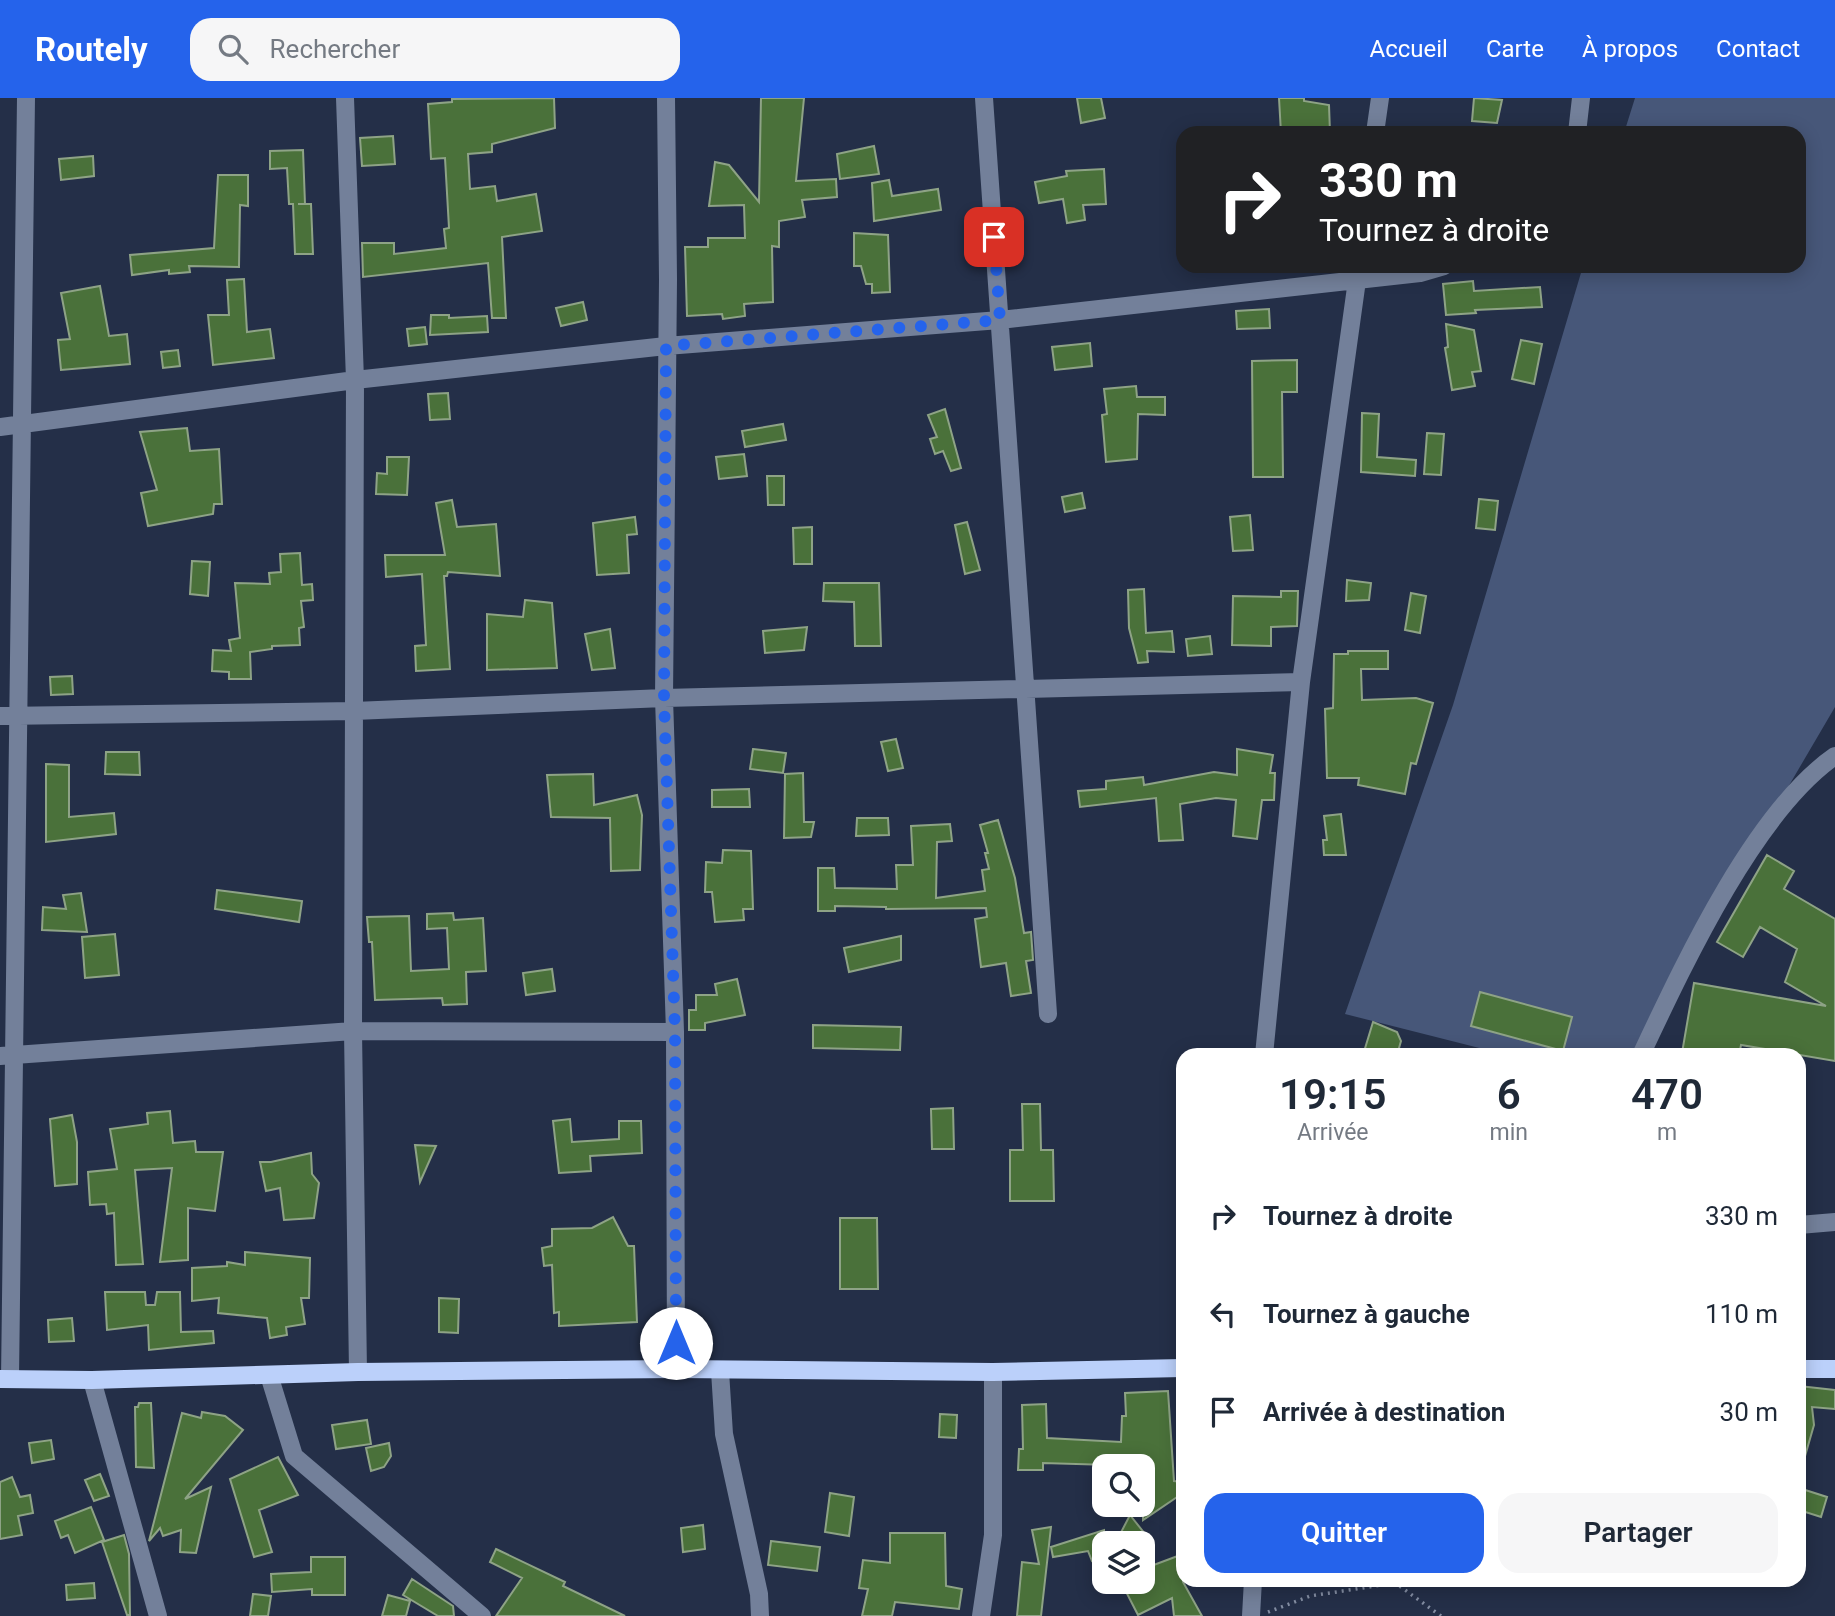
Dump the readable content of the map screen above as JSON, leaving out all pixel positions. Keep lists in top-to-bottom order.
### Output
{
  "page": {
    "header": "Routely",
    "search": "Rechercher",
    "nav": [
      "Accueil",
      "Carte",
      "À propos",
      "Contact"
    ],
    "turn": ["330 m", "Tournez à droite"],
    "eta": [
      "19:15",
      "Arrivée",
      "6",
      "min",
      "470",
      "m"
    ],
    "list": [
      {
        "name": "Tournez à droite",
        "value": "330 m"
      },
      {
        "name": "Tournez à gauche",
        "value": "110 m"
      },
      {
        "name": "Arrivée à destination",
        "value": "30 m"
      }
    ],
    "buttons": ["Quitter", "Partager"]
  }
}
